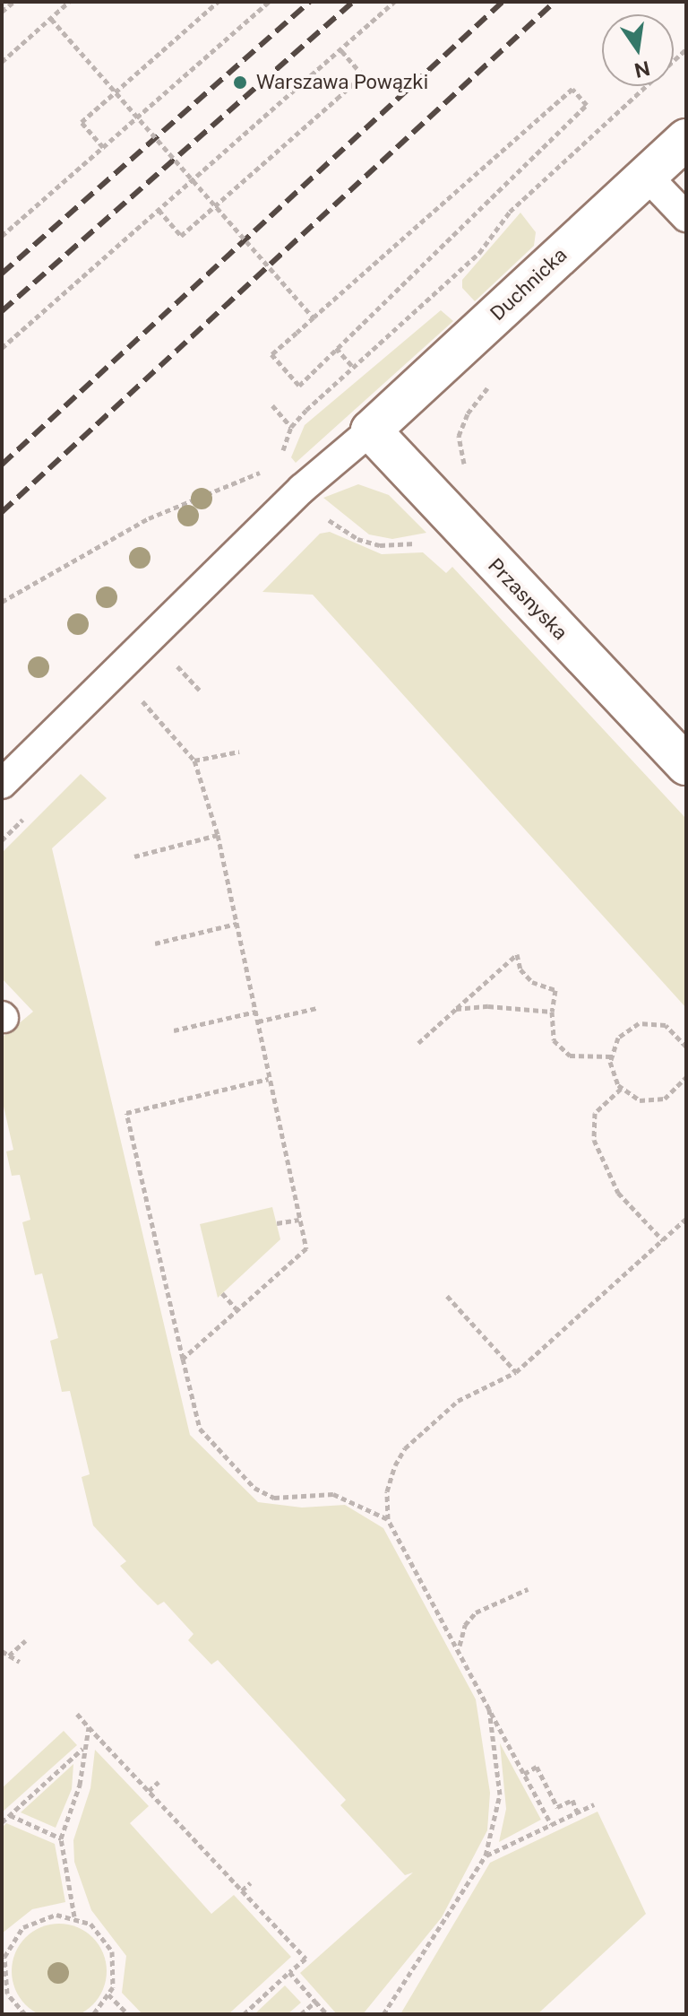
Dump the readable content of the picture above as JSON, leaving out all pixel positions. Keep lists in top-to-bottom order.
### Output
{
  "streets": {
    "street": ["Duchnicka", "Przasnyska"]
  },
  "crossings": [
    ["Duchnicka", "Przasnyska"]
  ],
  "places": ["Warszawa Powązki"],
  "north": "bottom"
}
